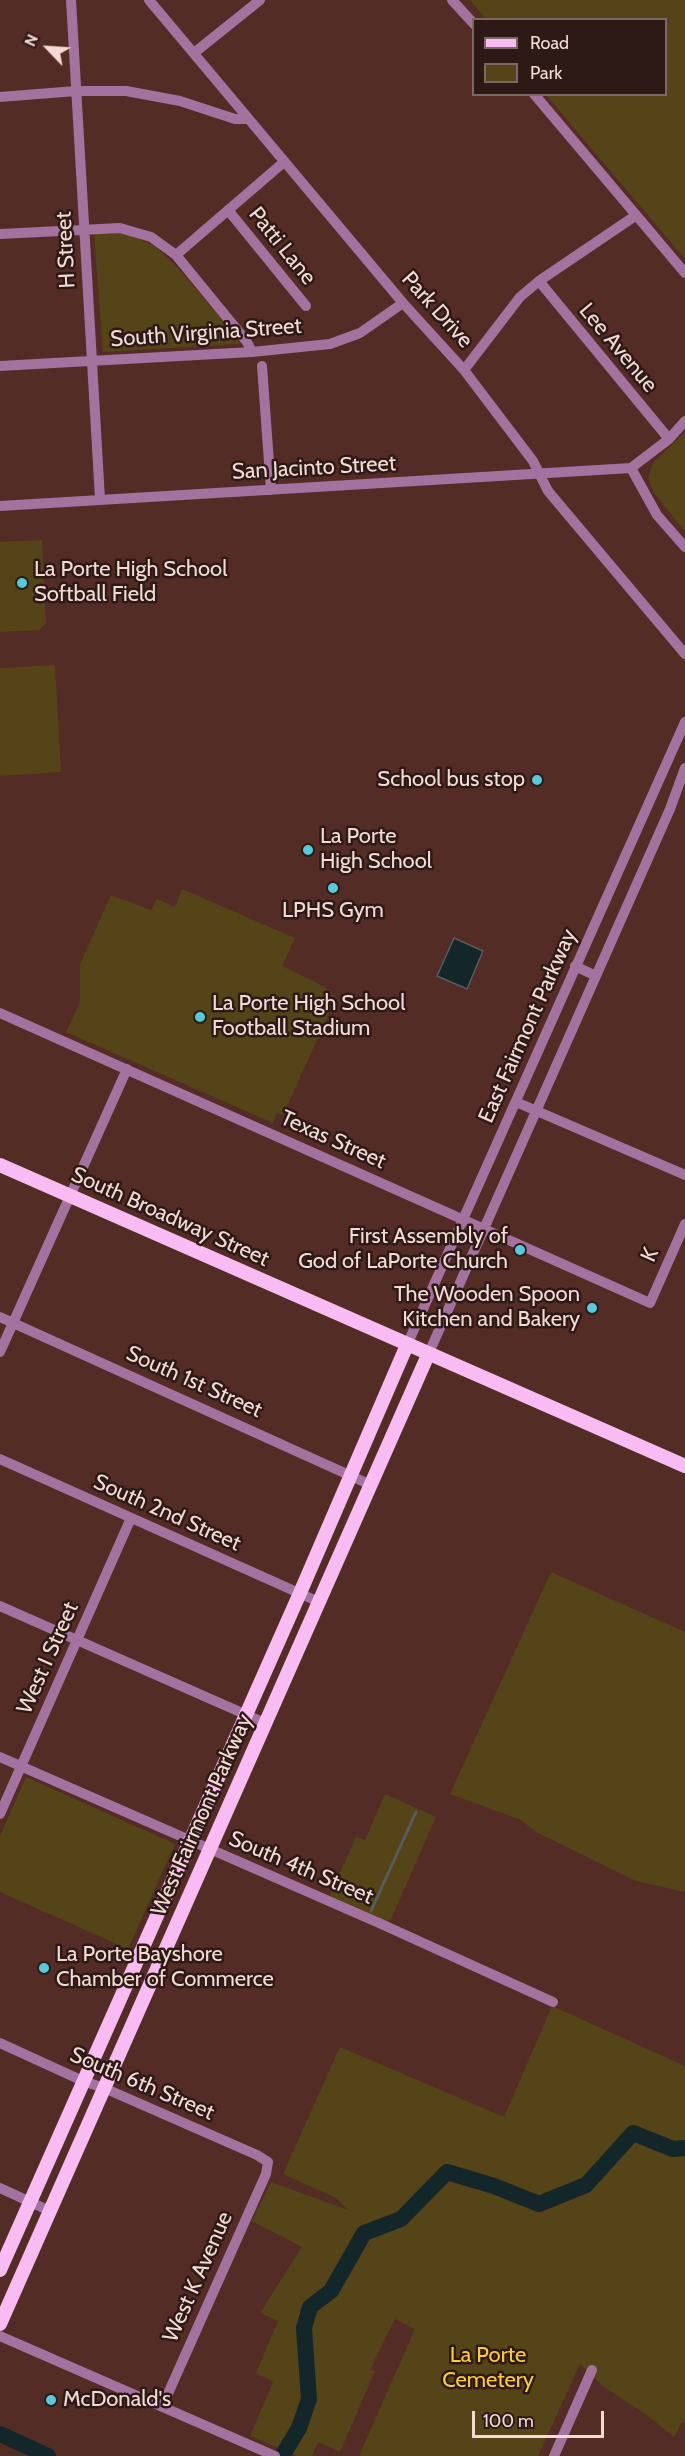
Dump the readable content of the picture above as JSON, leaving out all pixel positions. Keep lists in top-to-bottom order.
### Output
{
  "streets": {
    "main road": ["South Broadway Street", "West Fairmont Parkway"],
    "street": [
      "Patti Lane",
      "H Street",
      "Park Drive",
      "South Virginia Street",
      "Lee Avenue",
      "San Jacinto Street",
      "East Fairmont Parkway",
      "Texas Street",
      "K",
      "South 1st Street",
      "South 2nd Street",
      "West I Street",
      "South 4th Street",
      "South 6th Street",
      "West K Avenue"
    ]
  },
  "crossings": [
    ["H Street", "South Virginia Street"],
    ["H Street", "San Jacinto Street"],
    ["Park Drive", "South Virginia Street"],
    ["Park Drive", "San Jacinto Street"],
    ["East Fairmont Parkway", "Texas Street"],
    ["East Fairmont Parkway", "South Broadway Street"],
    ["East Fairmont Parkway", "West Fairmont Parkway"],
    ["Texas Street", "K"],
    ["South Broadway Street", "West Fairmont Parkway"],
    ["South 1st Street", "West Fairmont Parkway"],
    ["South 2nd Street", "West I Street"],
    ["South 2nd Street", "West Fairmont Parkway"],
    ["West I Street", "South 4th Street"],
    ["West Fairmont Parkway", "South 4th Street"],
    ["West Fairmont Parkway", "South 6th Street"],
    ["South 6th Street", "West K Avenue"]
  ],
  "parks": ["La Porte Cemetery"],
  "places": [
    "La Porte High School Softball Field",
    "School bus stop",
    "La Porte High School",
    "LPHS Gym",
    "La Porte High School Football Stadium",
    "First Assembly of God of LaPorte Church",
    "The Wooden Spoon Kitchen and Bakery",
    "La Porte Bayshore Chamber of Commerce",
    "McDonald's"
  ],
  "legend": ["Road", "Park"],
  "scale_bar": "100 m",
  "north": "top left"
}
